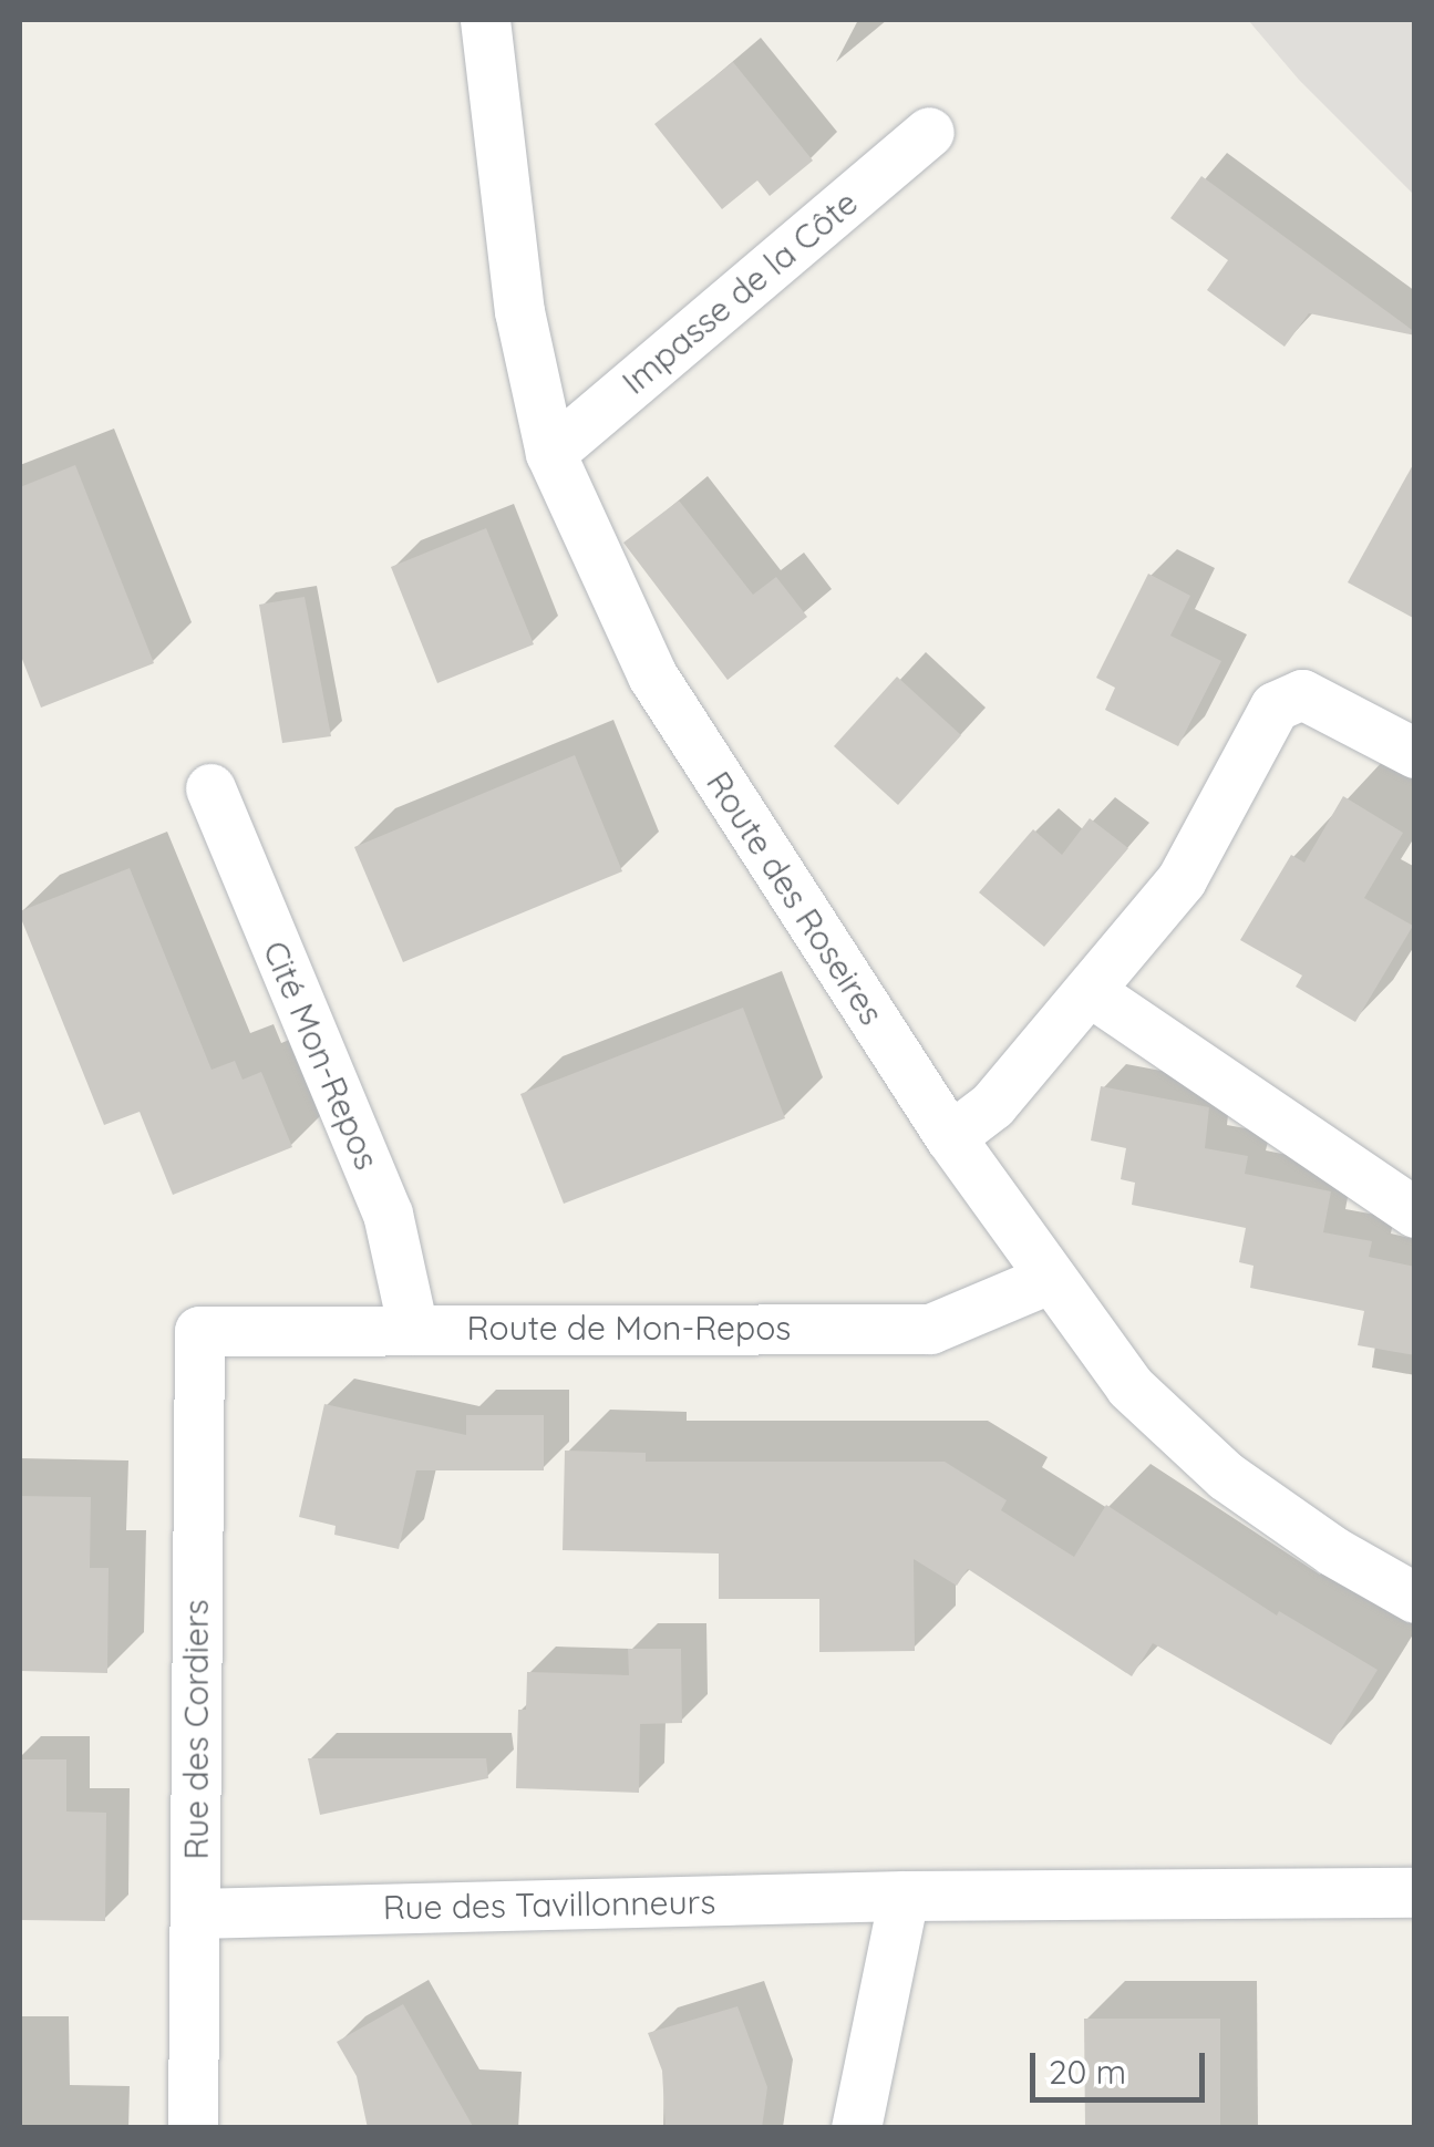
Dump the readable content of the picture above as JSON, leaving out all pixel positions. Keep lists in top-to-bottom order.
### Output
{
  "streets": {
    "street": [
      "Impasse de la Côte",
      "Route des Roseires",
      "Cité Mon-Repos",
      "Route de Mon-Repos",
      "Rue des Cordiers",
      "Rue des Tavillonneurs"
    ]
  },
  "crossings": [
    ["Impasse de la Côte", "Route des Roseires"],
    ["Route des Roseires", "Route de Mon-Repos"],
    ["Cité Mon-Repos", "Route de Mon-Repos"],
    ["Route de Mon-Repos", "Rue des Cordiers"],
    ["Rue des Cordiers", "Rue des Tavillonneurs"]
  ],
  "scale_bar": "20 m"
}
